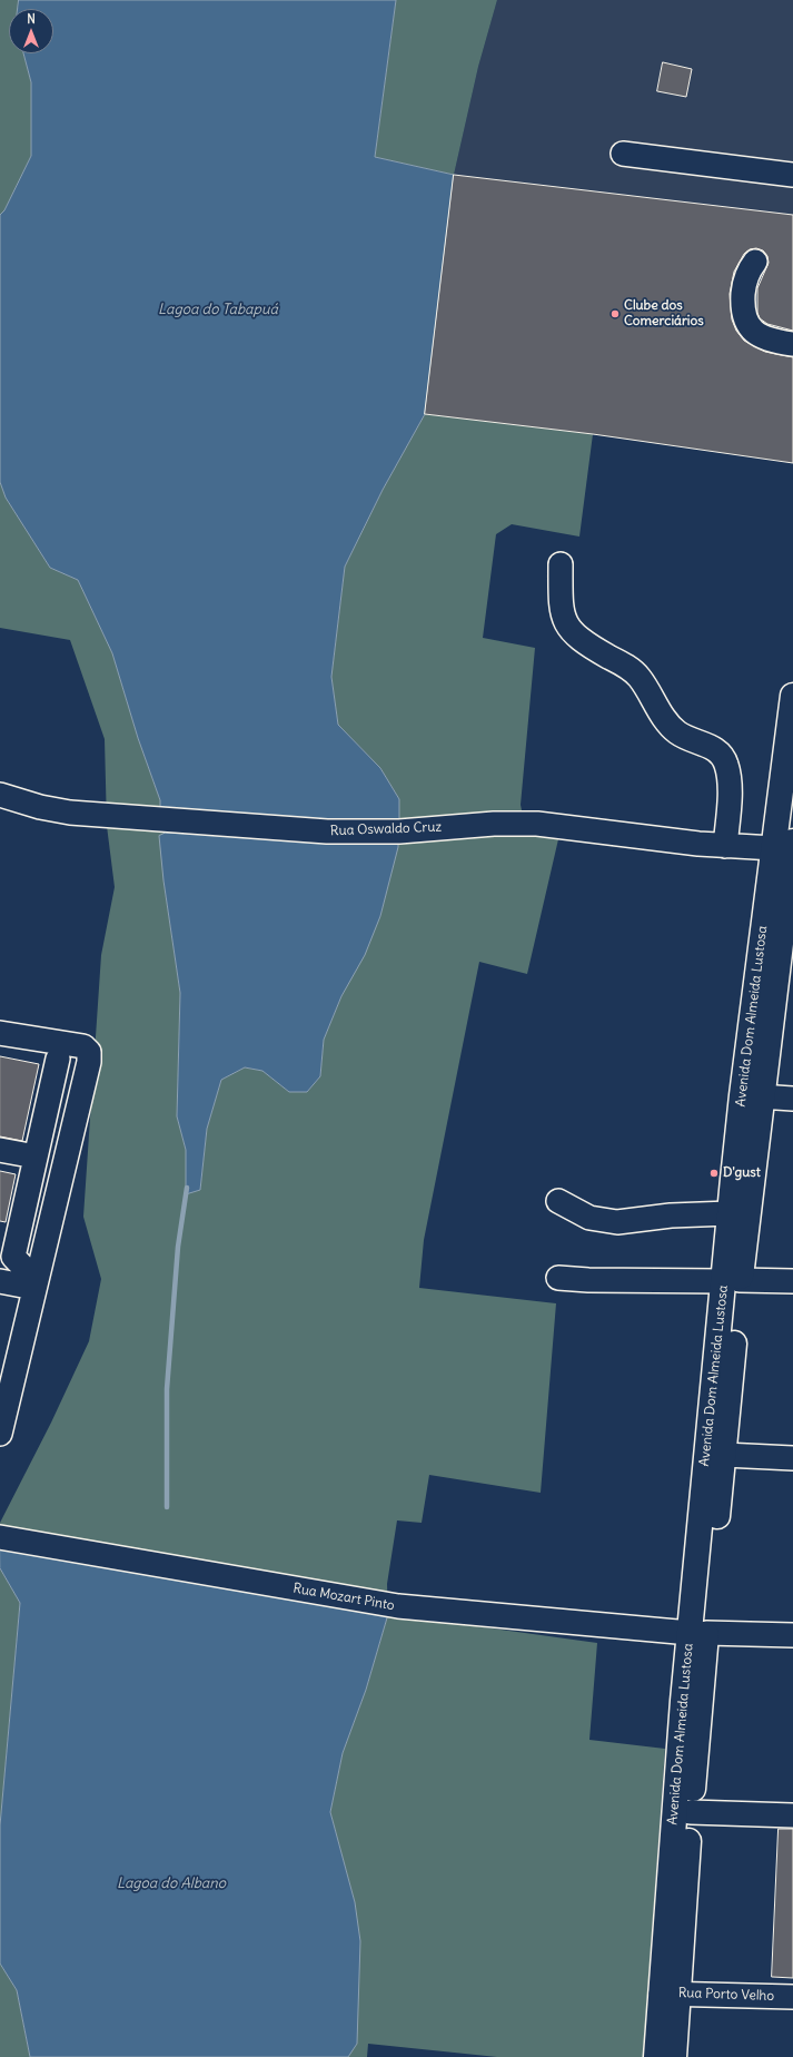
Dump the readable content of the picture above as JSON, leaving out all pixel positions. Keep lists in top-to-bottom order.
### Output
{
  "streets": {
    "main road": ["Avenida Dom Almeida Lustosa"],
    "street": ["Rua Oswaldo Cruz", "Rua Mozart Pinto", "Rua Porto Velho"]
  },
  "crossings": [
    ["Rua Oswaldo Cruz", "Avenida Dom Almeida Lustosa"],
    ["Avenida Dom Almeida Lustosa", "Rua Mozart Pinto"],
    ["Avenida Dom Almeida Lustosa", "Rua Porto Velho"]
  ],
  "water": ["Lagoa do Tabapuá", "Lagoa do Albano"],
  "places": ["Clube dos Comerciários", "D'gust"],
  "north": "top"
}
